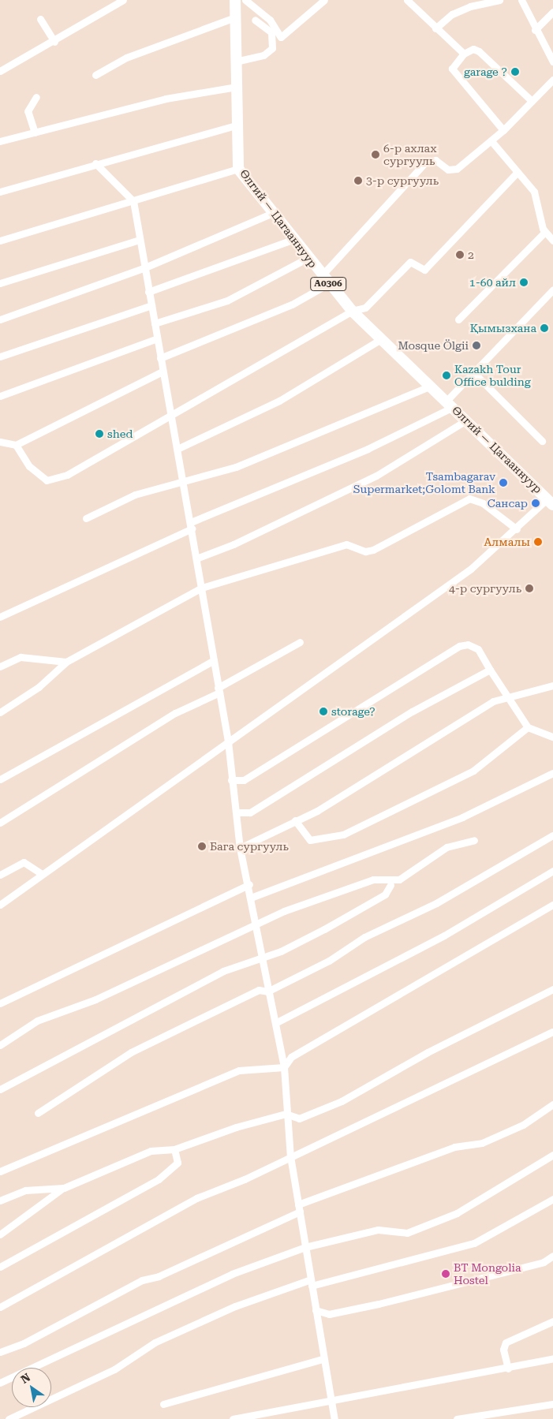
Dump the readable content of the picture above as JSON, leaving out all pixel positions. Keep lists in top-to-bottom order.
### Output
{
  "streets": {
    "highway": ["Өлгий — Цагааннуур", "A0306"]
  },
  "places": [
    "garage ?",
    "6-р ахлах сургууль",
    "3-р сургууль",
    "2",
    "1-60 айл",
    "Қымызхана",
    "Mosque Ölgii",
    "Kazakh Tour Office bulding",
    "shed",
    "Tsambagarav Supermarket;Golomt Bank",
    "Сансар",
    "Алмалы",
    "4-р сургууль",
    "storage?",
    "Бага сургууль",
    "BT Mongolia Hostel"
  ],
  "north": "top left"
}
